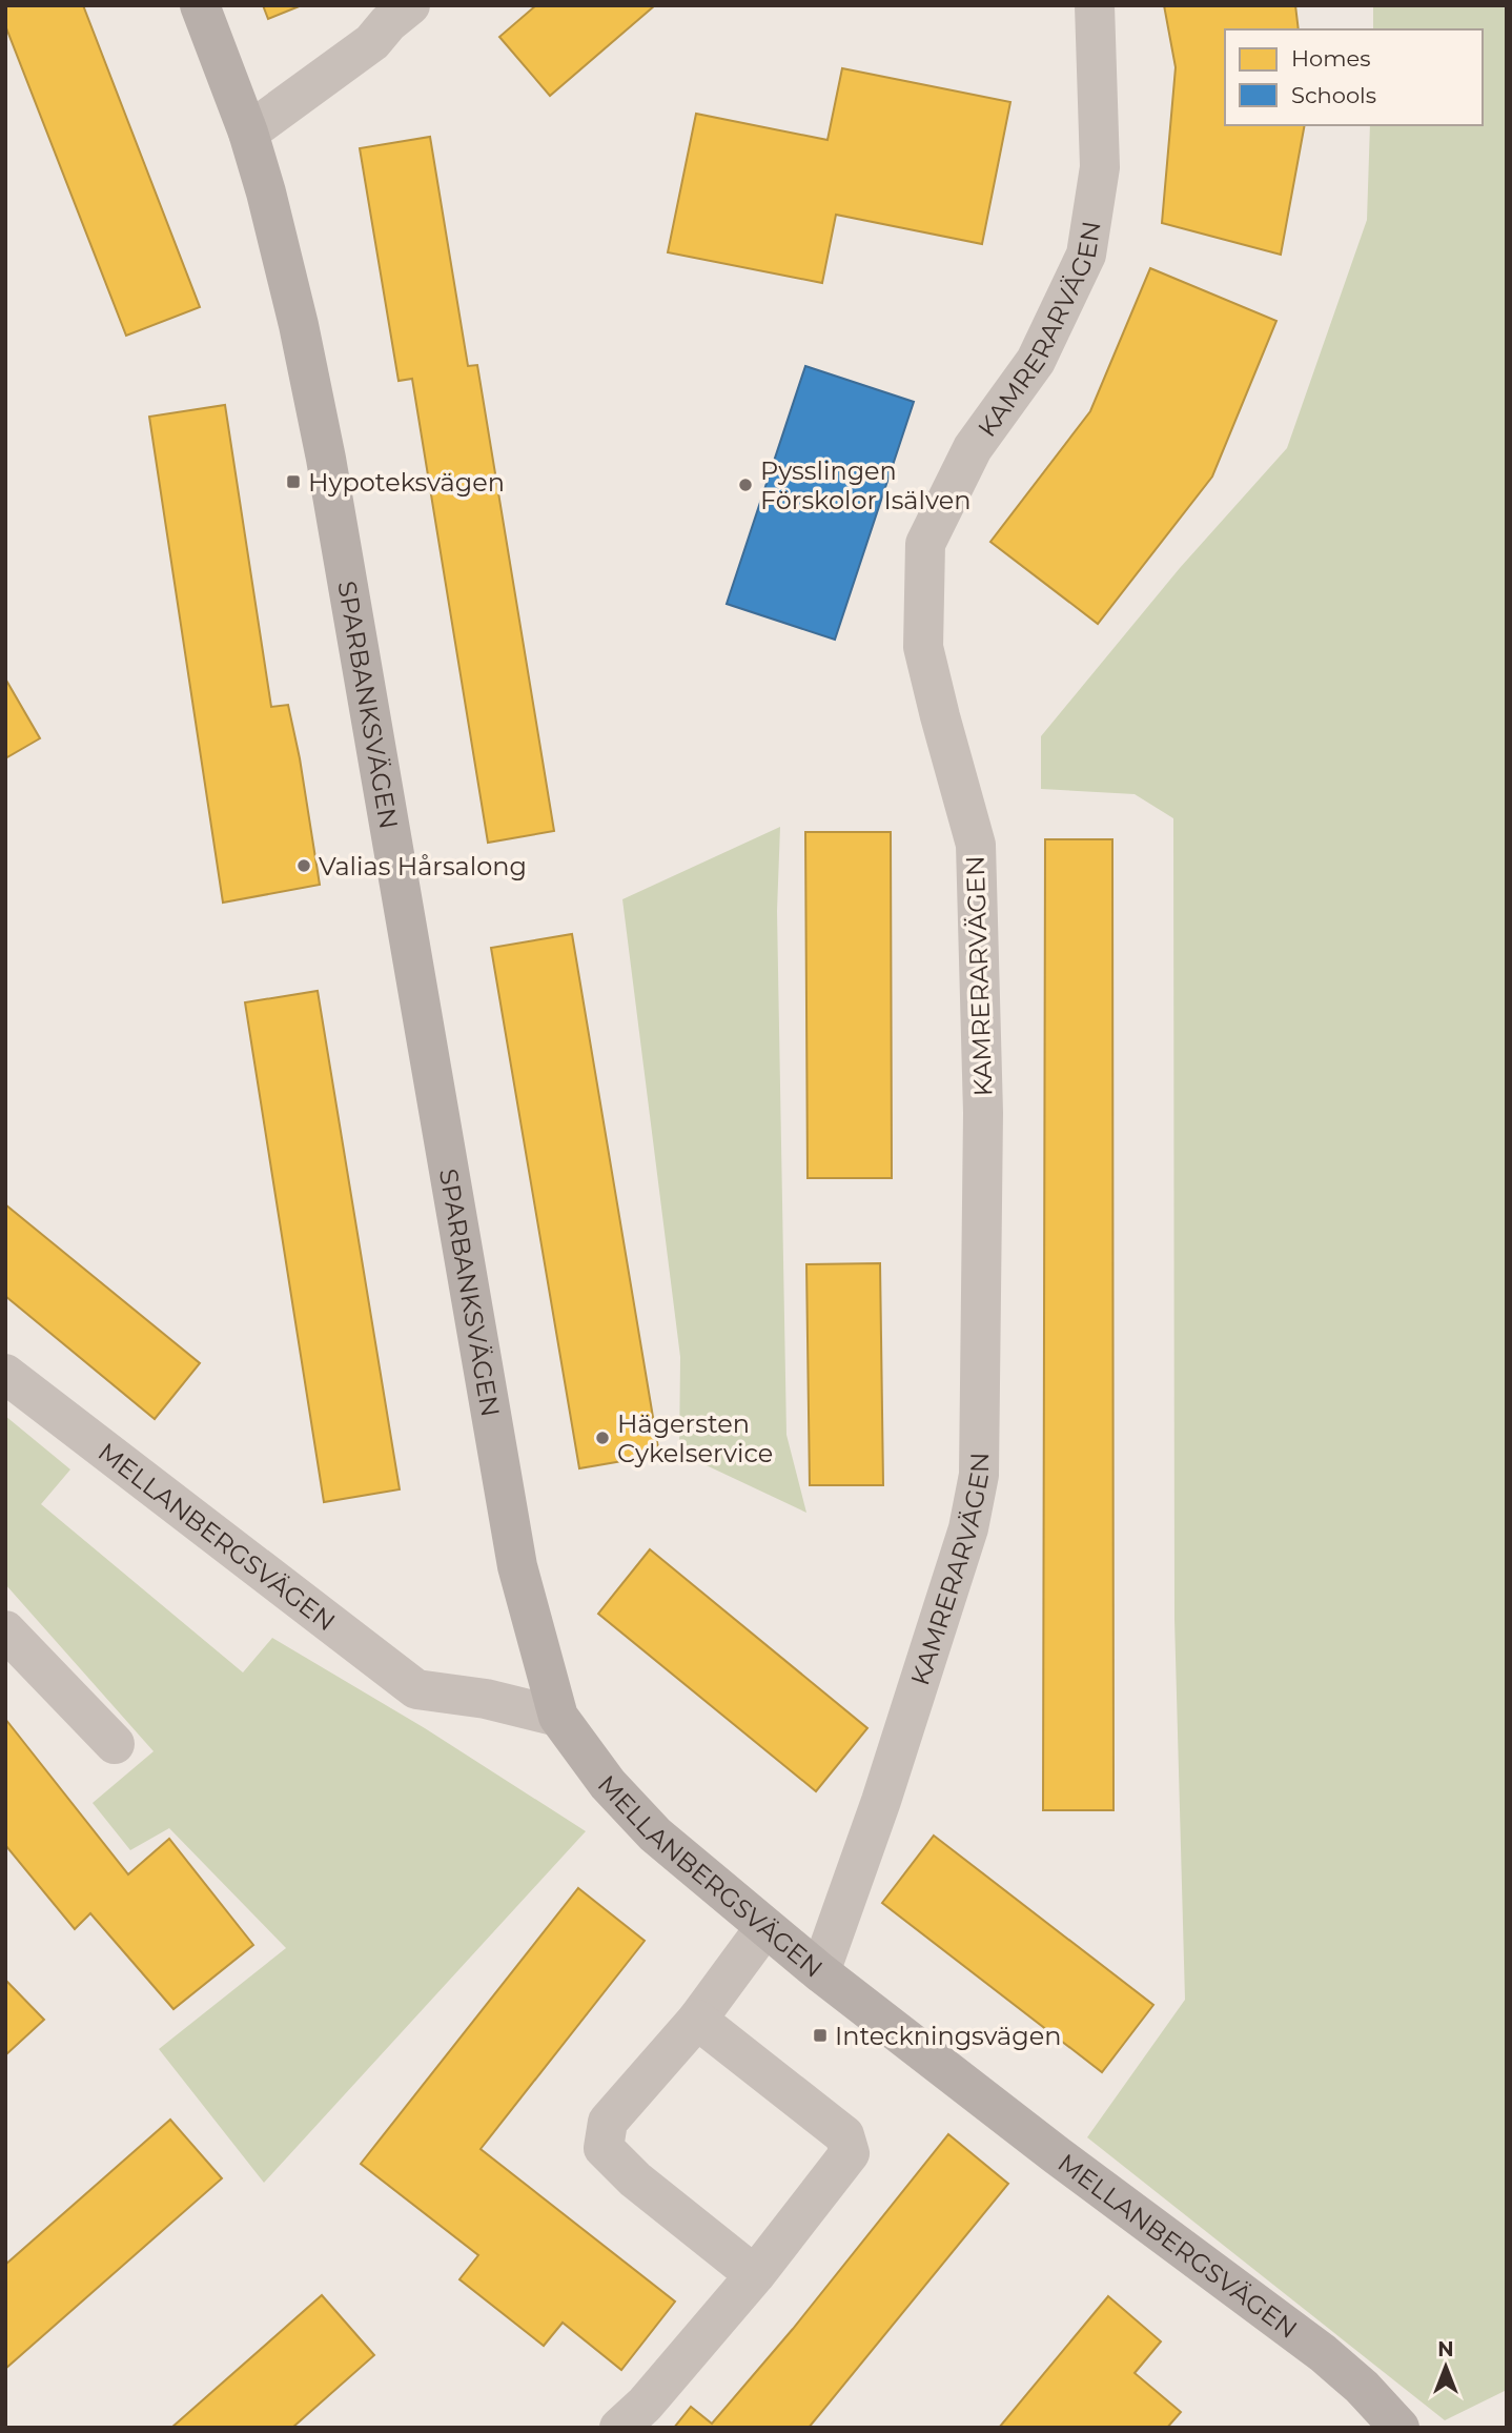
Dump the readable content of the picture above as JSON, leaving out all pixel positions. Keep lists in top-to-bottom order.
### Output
{
  "streets": {
    "street": ["KAMRERARVÄGEN", "SPARBANKSVÄGEN", "MELLANBERGSVÄGEN"]
  },
  "crossings": [
    ["KAMRERARVÄGEN", "MELLANBERGSVÄGEN"],
    ["SPARBANKSVÄGEN", "MELLANBERGSVÄGEN"]
  ],
  "places": {
    "transit": ["Hypoteksvägen", "Inteckningsvägen"],
    "other": ["Pysslingen Förskolor Isälven", "Valias Hårsalong", "Hägersten Cykelservice"]
  },
  "legend": ["Homes", "Schools"],
  "north": "top"
}
